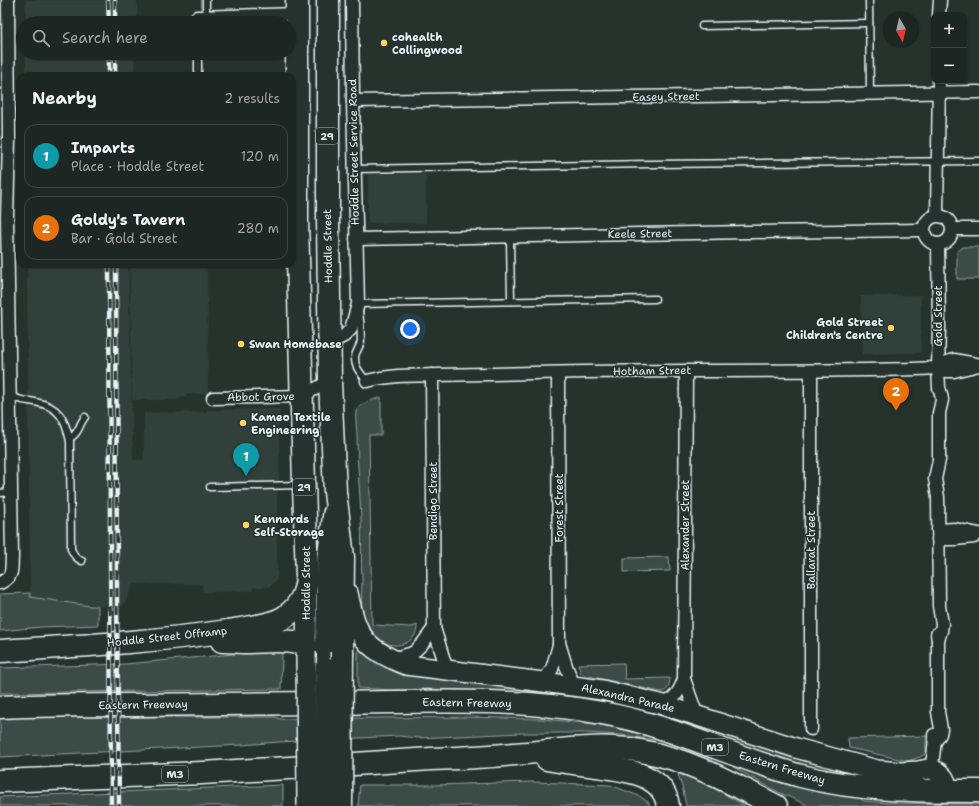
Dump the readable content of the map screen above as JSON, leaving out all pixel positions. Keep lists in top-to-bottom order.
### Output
{
  "streets": {
    "highway": [
      "29",
      "Hoddle Street",
      "Hoddle Street Offramp",
      "Eastern Freeway",
      "M3"
    ],
    "main road": ["Alexandra Parade"],
    "street": [
      "Easey Street",
      "Hoddle Street Service Road",
      "Keele Street",
      "Gold Street",
      "Hotham Street",
      "Abbot Grove",
      "Bendigo Street",
      "Forest Street",
      "Alexander Street",
      "Ballarat Street"
    ]
  },
  "crossings": [
    ["Easey Street", "Hoddle Street Service Road"],
    ["Hoddle Street Service Road", "Keele Street"],
    ["Hoddle Street Service Road", "Hoddle Street"],
    ["Hoddle Street Service Road", "Hotham Street"],
    ["Keele Street", "Gold Street"],
    ["Hoddle Street", "Abbot Grove"],
    ["Hoddle Street", "Hoddle Street Offramp"],
    ["Hoddle Street", "Alexandra Parade"],
    ["Gold Street", "Hotham Street"],
    ["Gold Street", "Alexandra Parade"],
    ["Hotham Street", "Bendigo Street"],
    ["Hotham Street", "Forest Street"],
    ["Hotham Street", "Alexander Street"],
    ["Hotham Street", "Ballarat Street"],
    ["Bendigo Street", "Alexandra Parade"],
    ["Forest Street", "Alexandra Parade"],
    ["Alexander Street", "Alexandra Parade"]
  ],
  "places": [
    "cohealth Collingwood",
    "Gold Street Children's Centre",
    "Swan Homebase",
    "Kameo Textile Engineering",
    "Kennards Self-Storage"
  ],
  "north": "bottom",
  "page": {
    "map_buttons": ["+", "−"],
    "search": "Search here",
    "heading": ["Nearby", "2 results"],
    "list": [
      {
        "mark": "1",
        "name": "Imparts",
        "note": "Place · Hoddle Street",
        "value": "120 m"
      },
      {
        "mark": "2",
        "name": "Goldy's Tavern",
        "note": "Bar · Gold Street",
        "value": "280 m"
      }
    ],
    "pins": ["2", "1"]
  }
}
